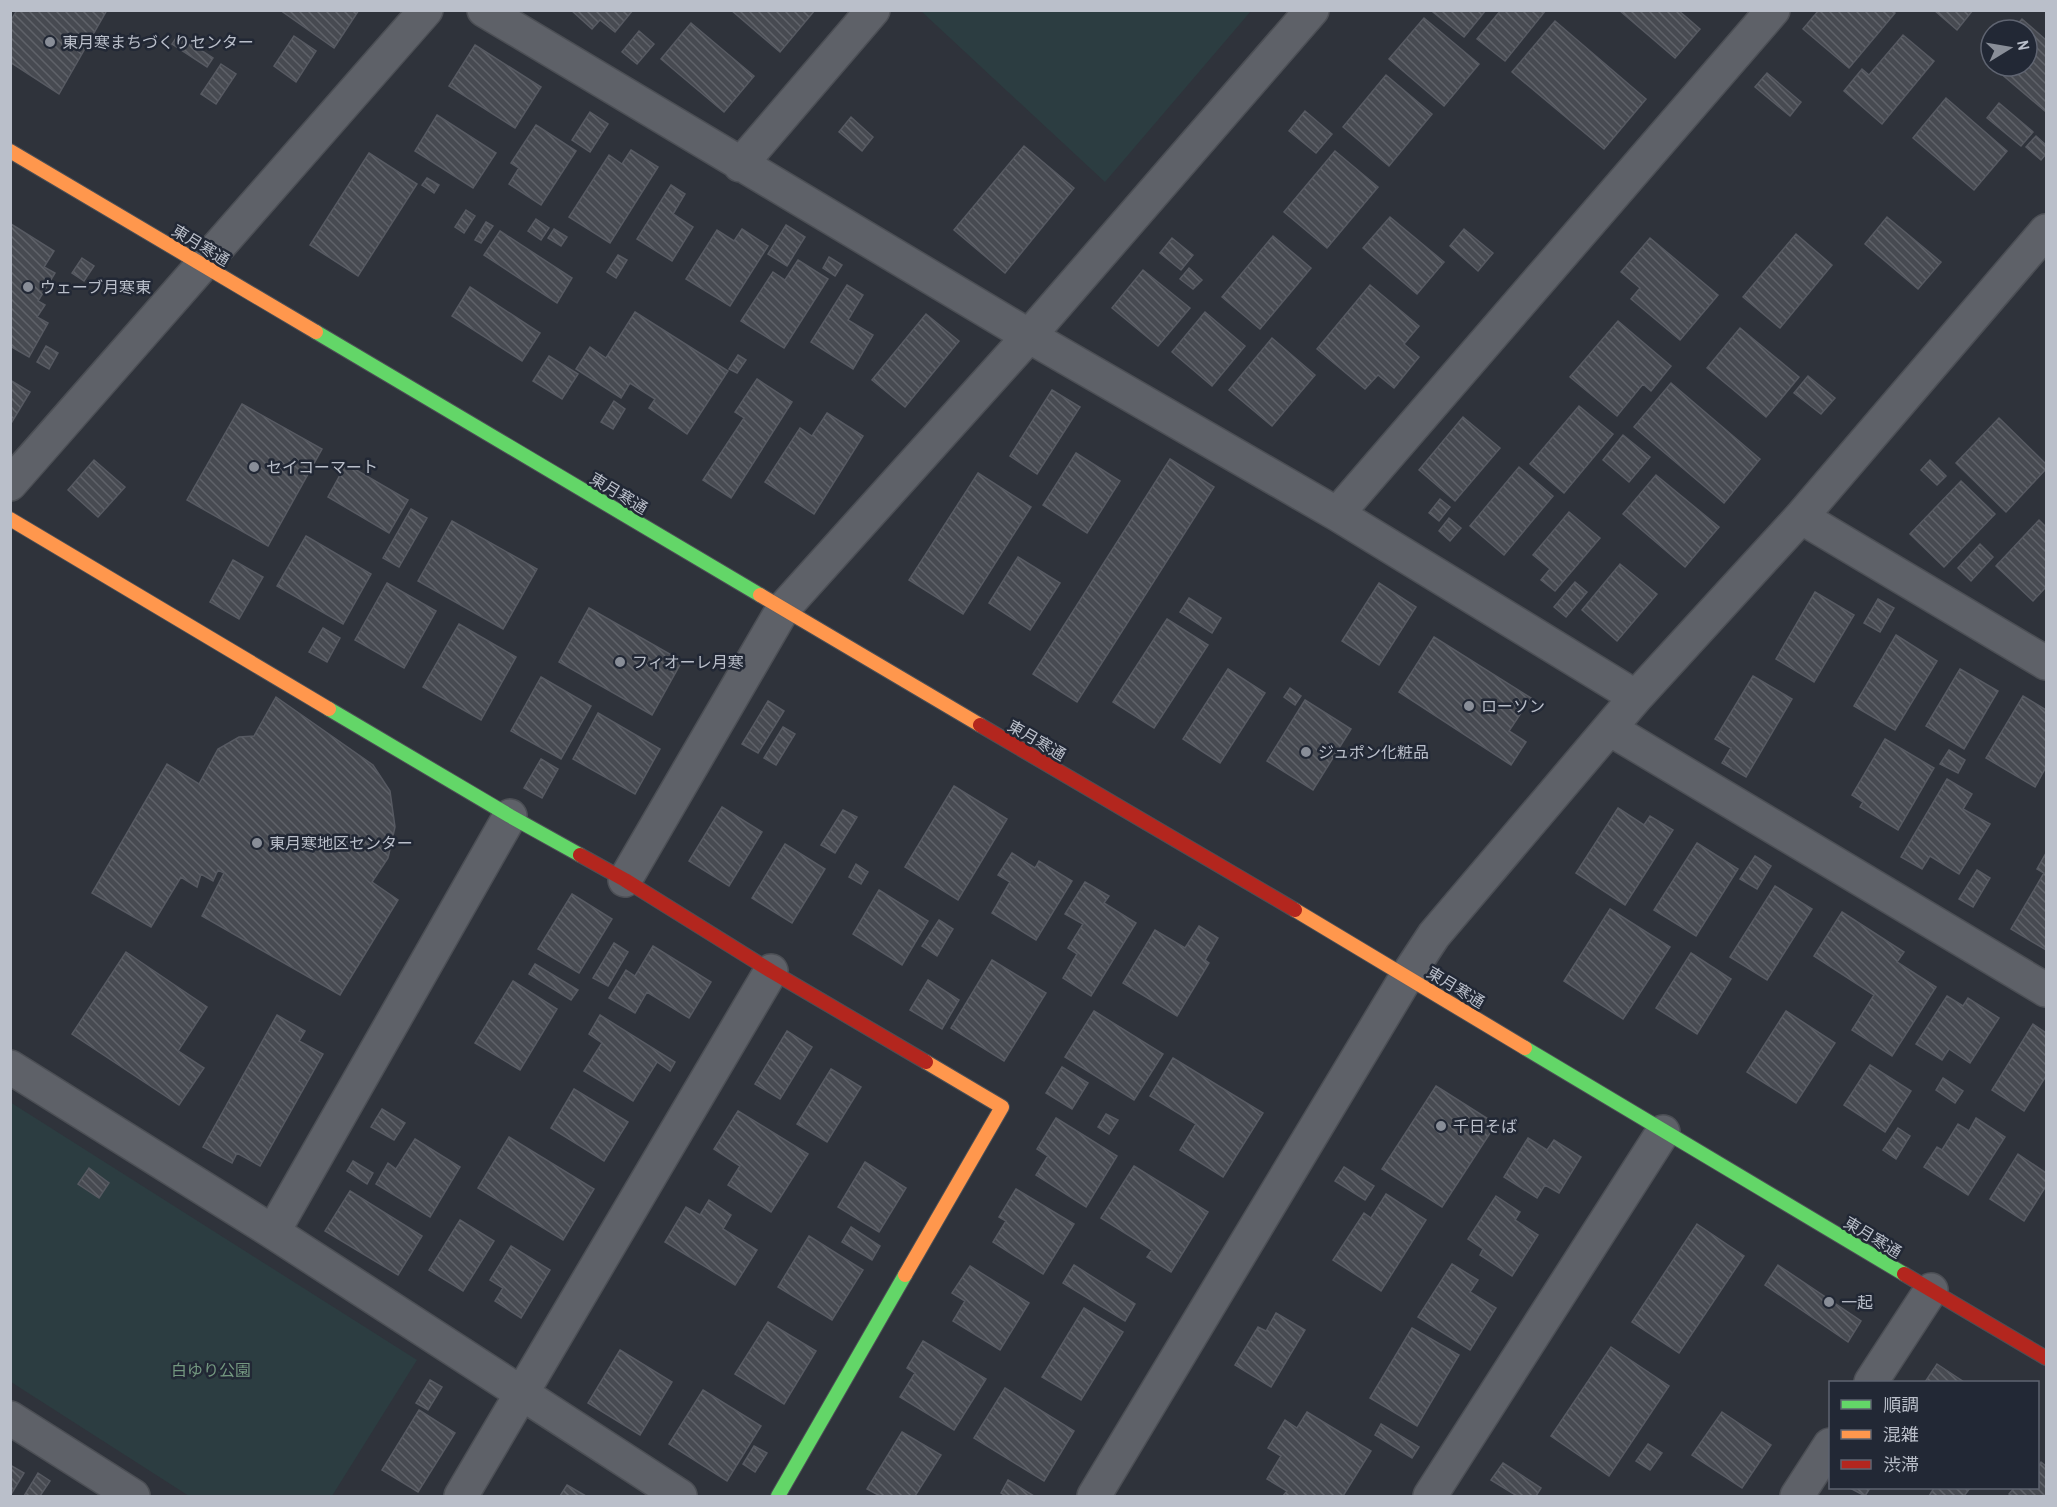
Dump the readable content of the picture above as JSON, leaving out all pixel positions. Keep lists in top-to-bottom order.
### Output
{
  "streets": {
    "street": ["東月寒通"]
  },
  "parks": ["白ゆり公園"],
  "places": [
    "東月寒まちづくりセンター",
    "ウェーブ月寒東",
    "セイコーマート",
    "フィオーレ月寒",
    "ローソン",
    "ジュポン化粧品",
    "東月寒地区センター",
    "千日そば",
    "一起"
  ],
  "legend": ["順調", "混雑", "渋滞"],
  "north": "right"
}
